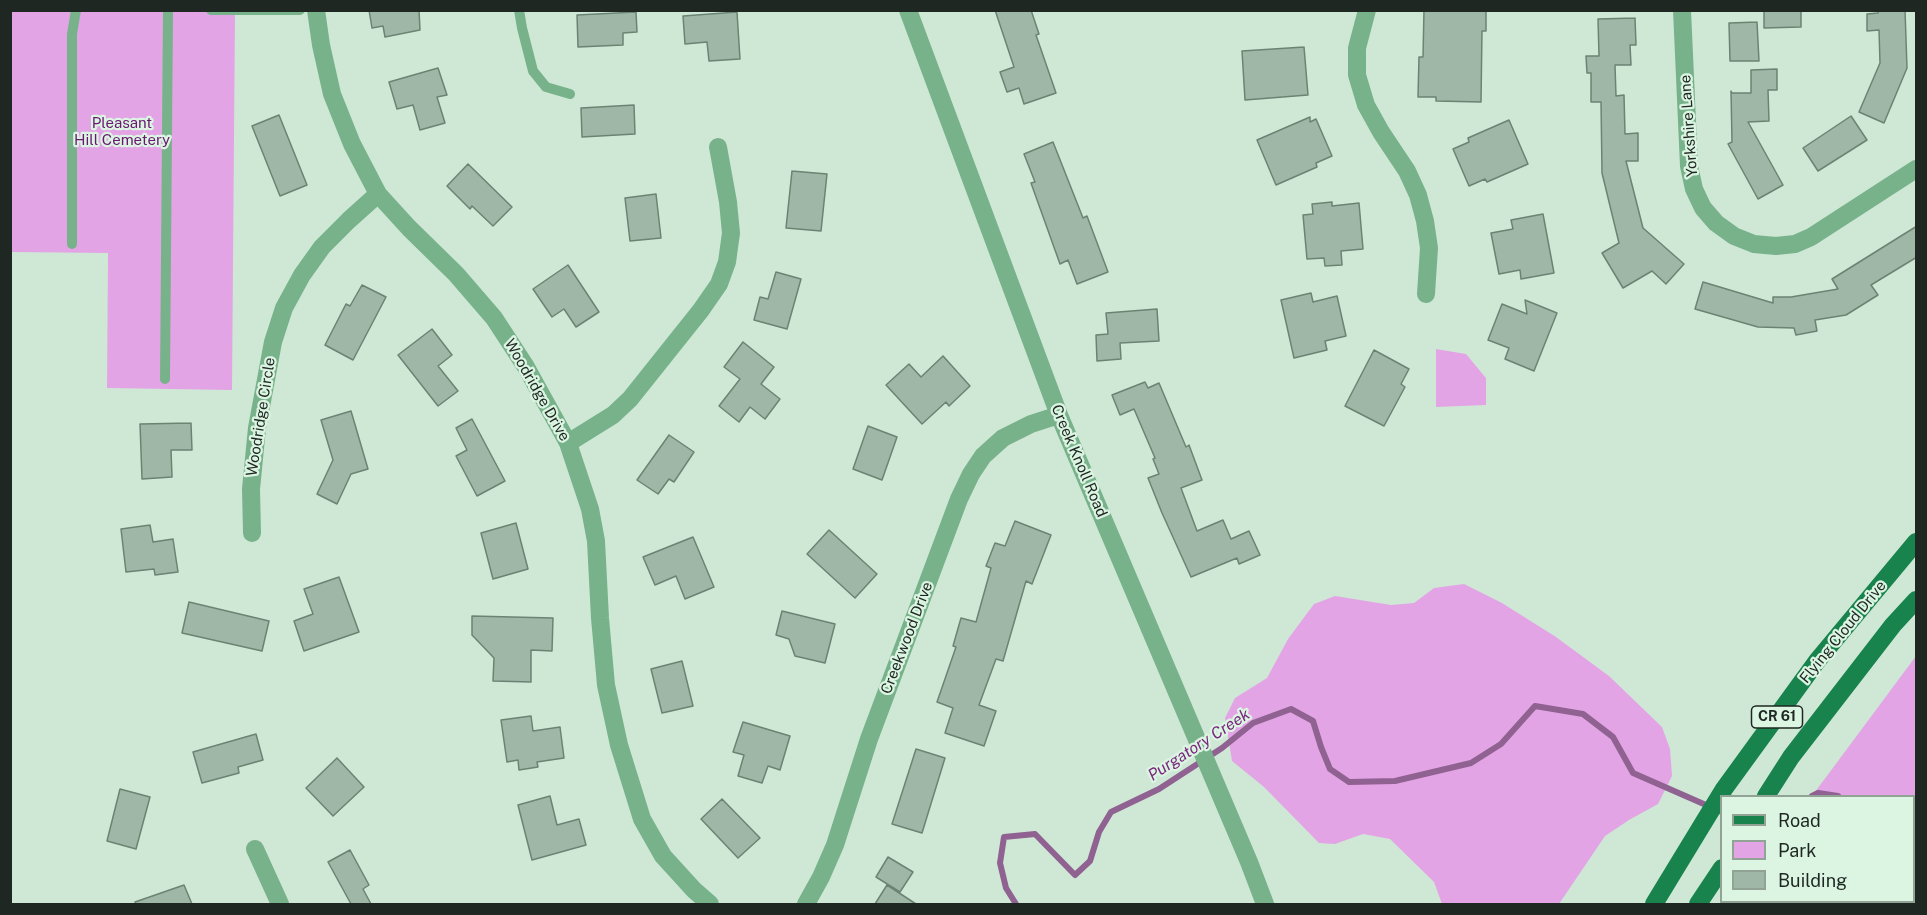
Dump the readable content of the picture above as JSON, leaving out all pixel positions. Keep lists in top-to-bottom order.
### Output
{
  "streets": {
    "main road": ["Flying Cloud Drive", "CR 61"],
    "street": [
      "Yorkshire Lane",
      "Woodridge Drive",
      "Woodridge Circle",
      "Creek Knoll Road",
      "Creekwood Drive"
    ]
  },
  "crossings": [
    ["Woodridge Drive", "Woodridge Circle"],
    ["Creek Knoll Road", "Creekwood Drive"]
  ],
  "water": ["Purgatory Creek"],
  "parks": ["Pleasant Hill Cemetery"],
  "legend": ["Road", "Park", "Building"]
}
